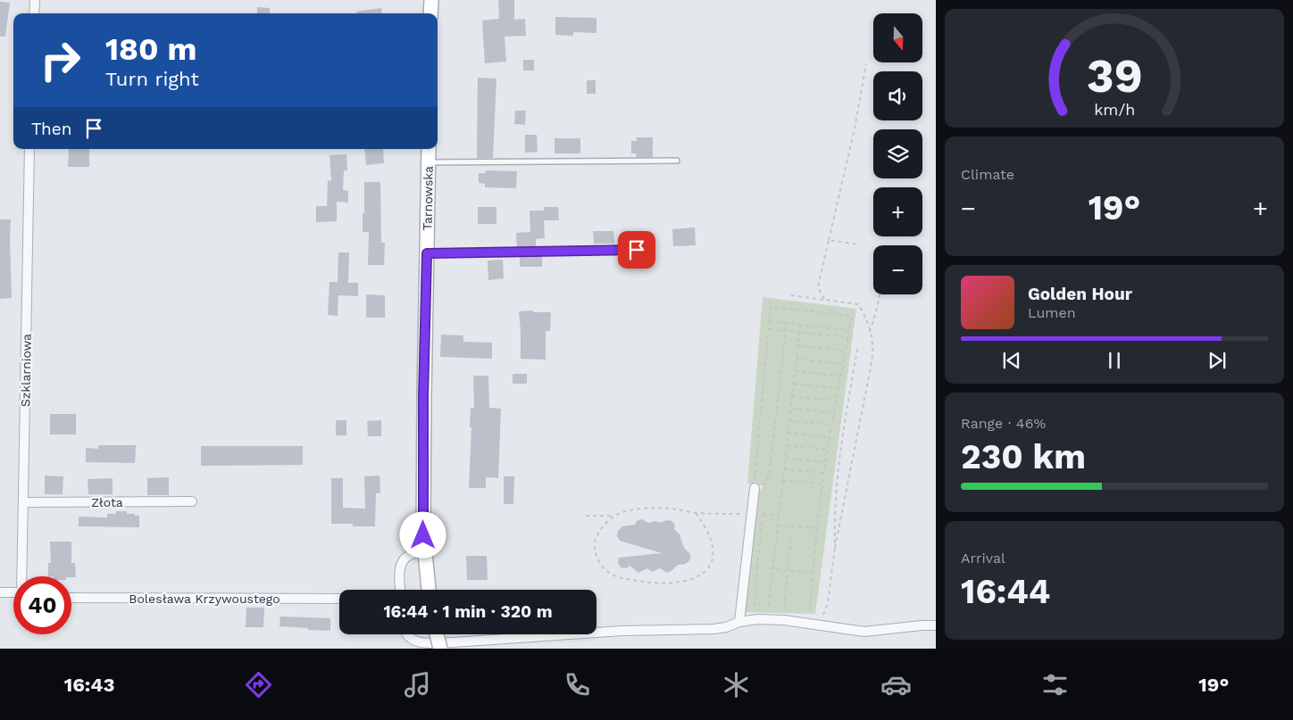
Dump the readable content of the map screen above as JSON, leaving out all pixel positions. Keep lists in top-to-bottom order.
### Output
{
  "streets": {
    "street": [
      "Tarnowska",
      "Szklarniowa",
      "Złota",
      "Bolesława Krzywoustego"
    ]
  },
  "crossings": [
    ["Szklarniowa", "Złota"]
  ],
  "north": "bottom",
  "page": {
    "map_buttons": ["+", "−"],
    "turn": ["180 m", "Turn right"],
    "then": "Then",
    "tile": [
      "Climate",
      ["Range · 46%", "230 km"],
      ["Arrival", "16:44"]
    ],
    "heat": ["−", "19°", "+"],
    "song": ["Golden Hour", "Lumen"],
    "limit": "40",
    "trip": "16:44 · 1 min · 320 m",
    "tabs": ["16:43", "19°"],
    "gauge": ["39", "km/h"]
  }
}
